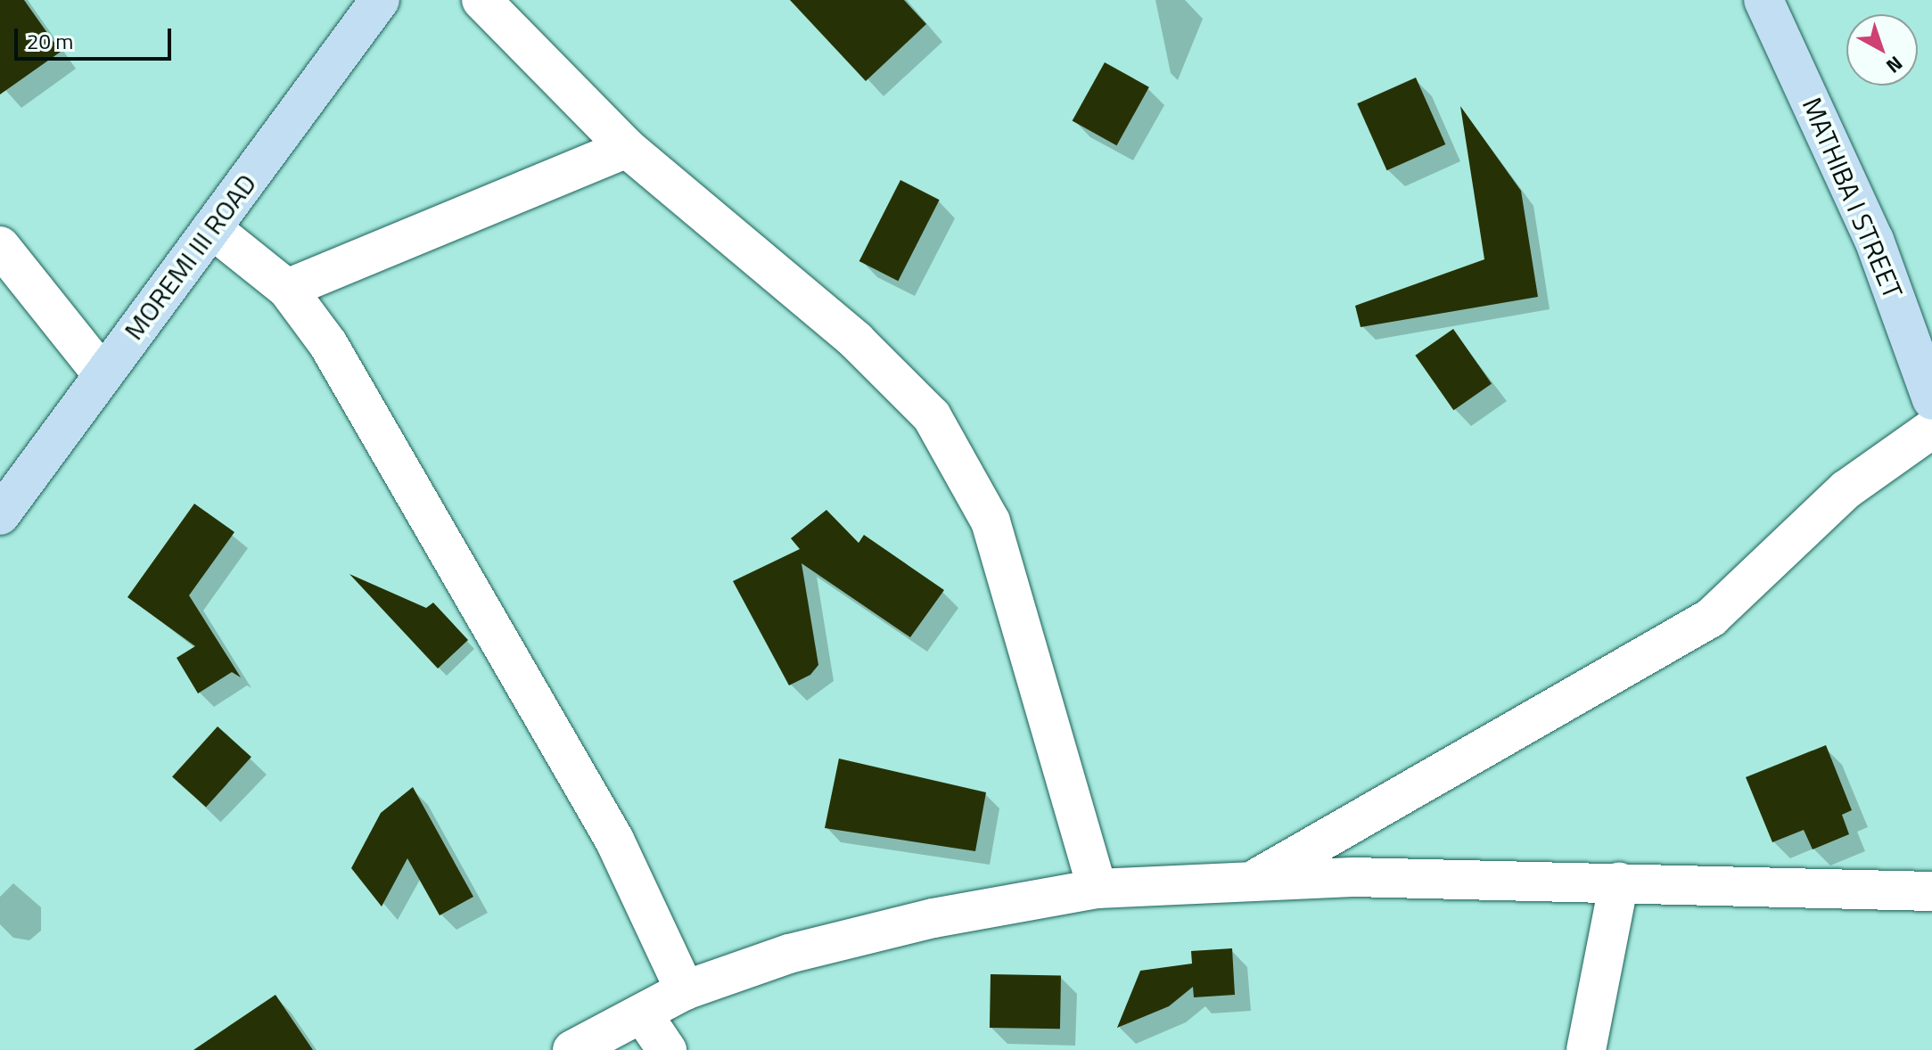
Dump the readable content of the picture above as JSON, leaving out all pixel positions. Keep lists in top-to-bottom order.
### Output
{
  "streets": {
    "street": ["MATHIBA I STREET", "MOREMI III ROAD"]
  },
  "scale_bar": "20 m",
  "north": "bottom right"
}
